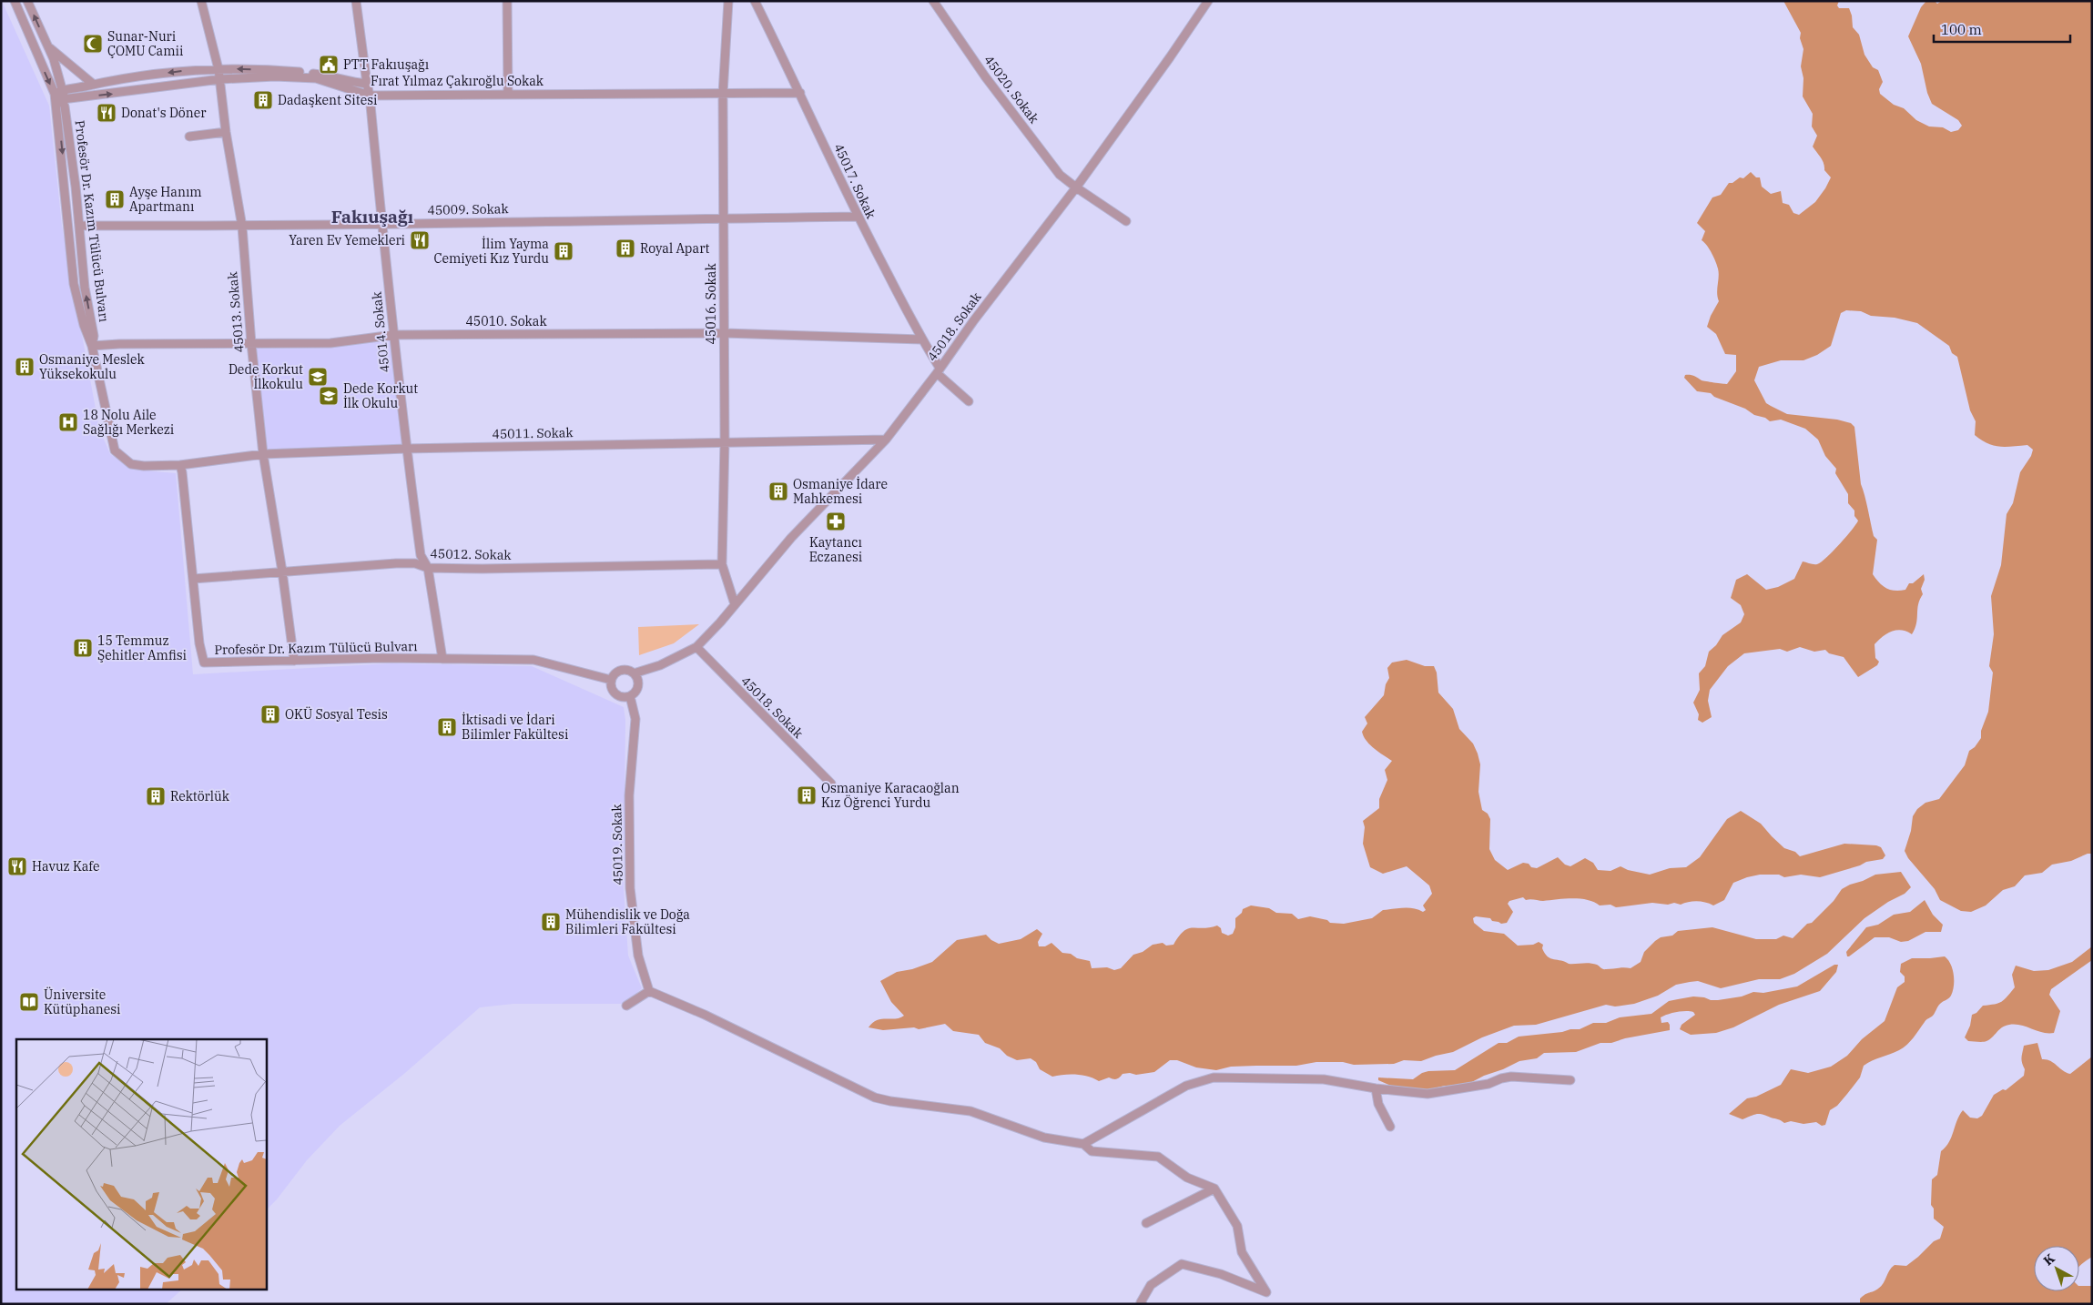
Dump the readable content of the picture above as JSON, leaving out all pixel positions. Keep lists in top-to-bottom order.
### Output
{
  "streets": {
    "street": [
      "Fırat Yılmaz Çakıroğlu Sokak",
      "45020. Sokak",
      "45017. Sokak",
      "45009. Sokak",
      "Profesör Dr. Kazım Tülücü Bulvarı",
      "45016. Sokak",
      "45013. Sokak",
      "45010. Sokak",
      "45018. Sokak",
      "45014. Sokak",
      "45011. Sokak",
      "45012. Sokak",
      "45019. Sokak"
    ]
  },
  "crossings": [
    ["Fırat Yılmaz Çakıroğlu Sokak", "45017. Sokak"],
    ["Fırat Yılmaz Çakıroğlu Sokak", "Profesör Dr. Kazım Tülücü Bulvarı"],
    ["Fırat Yılmaz Çakıroğlu Sokak", "45016. Sokak"],
    ["Fırat Yılmaz Çakıroğlu Sokak", "45013. Sokak"],
    ["Fırat Yılmaz Çakıroğlu Sokak", "45014. Sokak"],
    ["45020. Sokak", "45018. Sokak"],
    ["45017. Sokak", "45009. Sokak"],
    ["45017. Sokak", "45010. Sokak"],
    ["45017. Sokak", "45018. Sokak"],
    ["45009. Sokak", "Profesör Dr. Kazım Tülücü Bulvarı"],
    ["45009. Sokak", "45016. Sokak"],
    ["45009. Sokak", "45013. Sokak"],
    ["45009. Sokak", "45014. Sokak"],
    ["Profesör Dr. Kazım Tülücü Bulvarı", "45013. Sokak"],
    ["Profesör Dr. Kazım Tülücü Bulvarı", "45010. Sokak"],
    ["Profesör Dr. Kazım Tülücü Bulvarı", "45018. Sokak"],
    ["Profesör Dr. Kazım Tülücü Bulvarı", "45014. Sokak"],
    ["Profesör Dr. Kazım Tülücü Bulvarı", "45011. Sokak"],
    ["Profesör Dr. Kazım Tülücü Bulvarı", "45012. Sokak"],
    ["Profesör Dr. Kazım Tülücü Bulvarı", "45019. Sokak"],
    ["45016. Sokak", "45010. Sokak"],
    ["45016. Sokak", "45018. Sokak"],
    ["45016. Sokak", "45011. Sokak"],
    ["45016. Sokak", "45012. Sokak"],
    ["45013. Sokak", "45010. Sokak"],
    ["45013. Sokak", "45011. Sokak"],
    ["45013. Sokak", "45012. Sokak"],
    ["45010. Sokak", "45014. Sokak"],
    ["45018. Sokak", "45011. Sokak"],
    ["45018. Sokak", "45019. Sokak"],
    ["45014. Sokak", "45011. Sokak"],
    ["45014. Sokak", "45012. Sokak"]
  ],
  "districts": ["Fakıuşağı"],
  "places": {
    "mosque": ["Sunar-Nuri ÇOMU Camii"],
    "public building": ["PTT Fakıuşağı"],
    "building": [
      "Dadaşkent Sitesi",
      "Ayşe Hanım Apartmanı",
      "Royal Apart",
      "İlim Yayma Cemiyeti Kız Yurdu",
      "Osmaniye Meslek Yüksekokulu",
      "Osmaniye İdare Mahkemesi",
      "15 Temmuz Şehitler Amfisi",
      "OKÜ Sosyal Tesis",
      "İktisadi ve İdari Bilimler Fakültesi",
      "Osmaniye Karacaoğlan Kız Öğrenci Yurdu",
      "Rektörlük",
      "Mühendislik ve Doğa Bilimleri Fakültesi"
    ],
    "restaurant": ["Donat's Döner", "Yaren Ev Yemekleri", "Havuz Kafe"],
    "school or university": ["Dede Korkut İlkokulu", "Dede Korkut İlk Okulu"],
    "hospital": ["18 Nolu Aile Sağlığı Merkezi"],
    "pharmacy": ["Kaytancı Eczanesi"],
    "library": ["Üniversite Kütüphanesi"]
  },
  "scale_bar": "100 m",
  "north": "top left"
}
